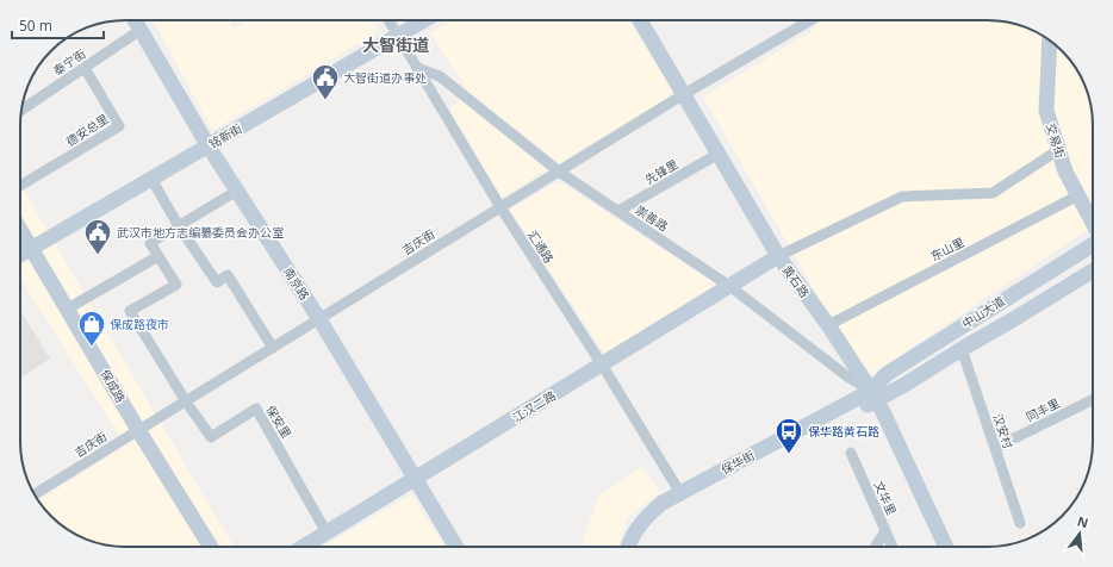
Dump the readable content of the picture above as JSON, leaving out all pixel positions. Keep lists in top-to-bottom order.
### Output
{
  "streets": {
    "street": [
      "泰宁街",
      "德安总里",
      "铭新街",
      "交易街",
      "先锋里",
      "崇善路",
      "吉庆街",
      "汇通路",
      "东山里",
      "黄石路",
      "南京路",
      "中山大道",
      "保成路",
      "江汉二路",
      "同丰里",
      "保安里",
      "汉安村",
      "保华街",
      "文华里"
    ]
  },
  "crossings": [
    ["泰宁街", "德安总里"],
    ["泰宁街", "南京路"],
    ["铭新街", "汇通路"],
    ["铭新街", "南京路"],
    ["铭新街", "保成路"],
    ["交易街", "东山里"],
    ["先锋里", "崇善路"],
    ["先锋里", "黄石路"],
    ["崇善路", "吉庆街"],
    ["崇善路", "汇通路"],
    ["崇善路", "黄石路"],
    ["崇善路", "中山大道"],
    ["崇善路", "江汉二路"],
    ["崇善路", "保华街"],
    ["吉庆街", "汇通路"],
    ["吉庆街", "黄石路"],
    ["吉庆街", "南京路"],
    ["吉庆街", "保成路"],
    ["吉庆街", "保安里"],
    ["汇通路", "江汉二路"],
    ["汇通路", "保华街"],
    ["东山里", "黄石路"],
    ["黄石路", "中山大道"],
    ["黄石路", "江汉二路"],
    ["黄石路", "保华街"],
    ["南京路", "江汉二路"],
    ["中山大道", "汉安村"],
    ["中山大道", "保华街"],
    ["江汉二路", "保安里"],
    ["同丰里", "汉安村"]
  ],
  "districts": ["大智街道"],
  "places": {
    "public building": ["大智街道办事处", "武汉市地方志编纂委员会办公室"],
    "shop": ["保成路夜市"],
    "bus stop": ["保华路黄石路"]
  },
  "scale_bar": "50 m",
  "north": "top"
}
